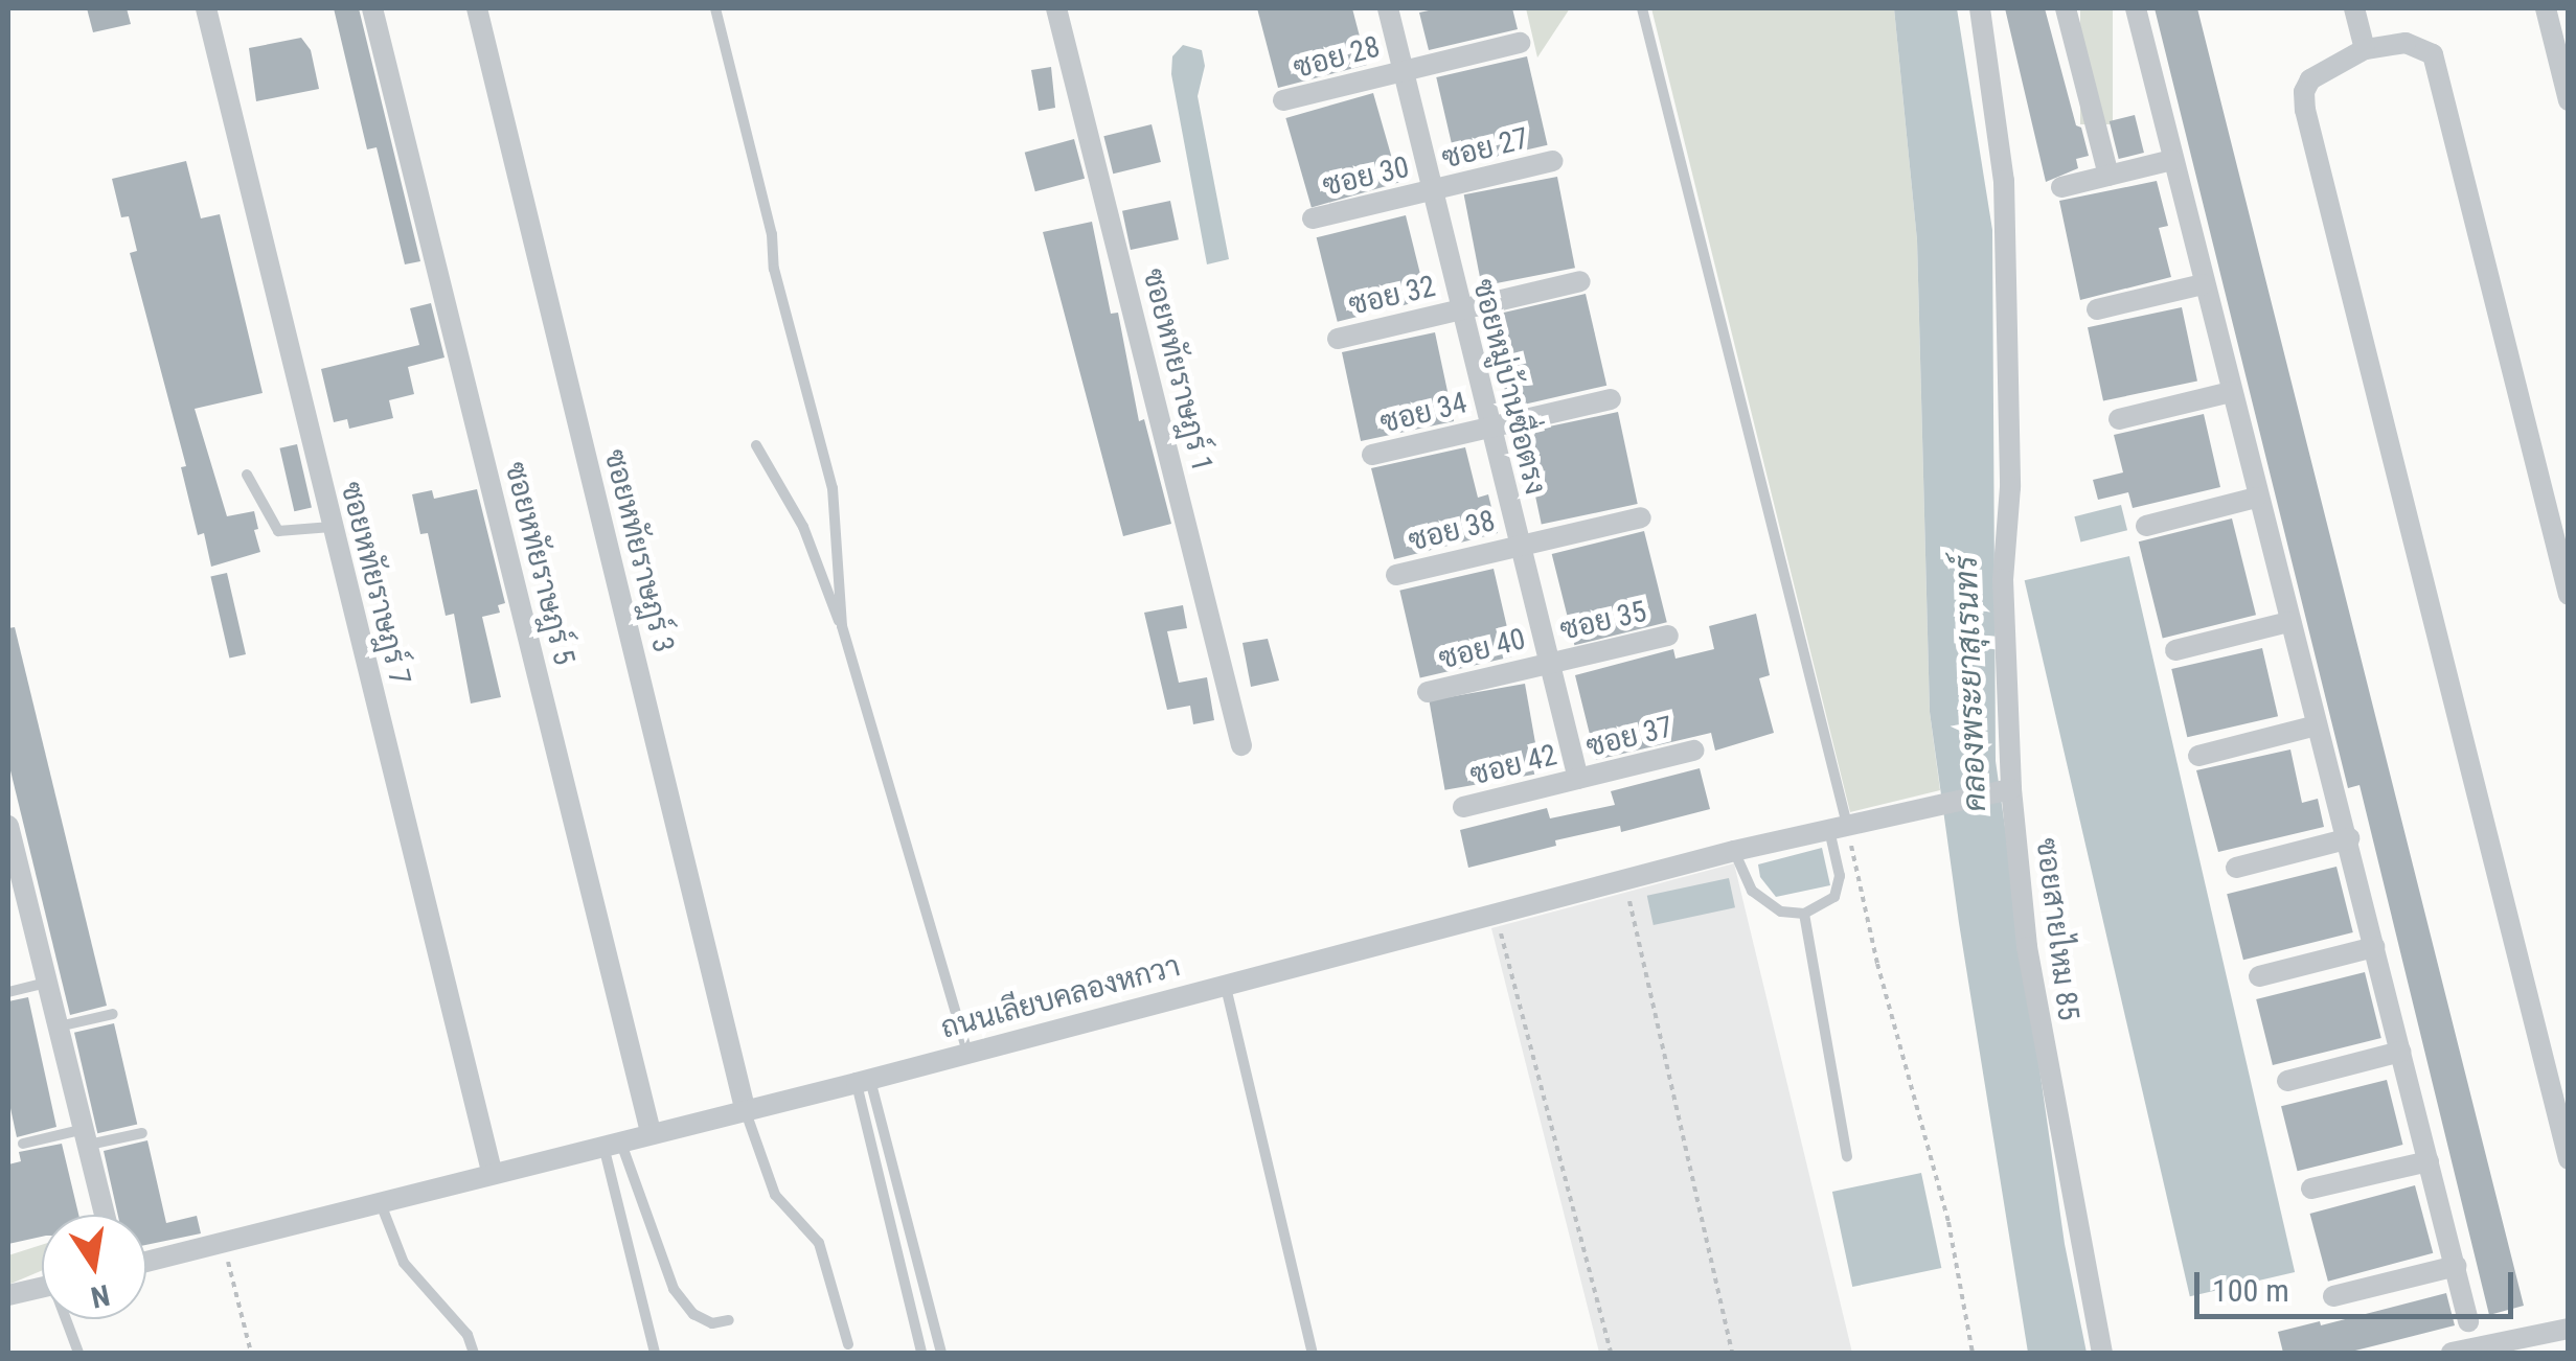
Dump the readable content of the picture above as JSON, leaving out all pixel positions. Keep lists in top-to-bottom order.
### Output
{
  "streets": {
    "street": [
      "ซอย 28",
      "ซอย 27",
      "ซอย 30",
      "ซอย 32",
      "ซอยหทัยราษฎร์ 1",
      "ซอยหมู่บ้านซื่อตรง",
      "ซอย 34",
      "ซอย 38",
      "ซอยหทัยราษฎร์ 3",
      "ซอยหทัยราษฎร์ 5",
      "ซอยหทัยราษฎร์ 7",
      "ซอย 35",
      "ซอย 40",
      "ซอย 37",
      "ซอย 42",
      "ซอยสายไหม 85",
      "ถนนเลียบคลองหกวา"
    ]
  },
  "crossings": [
    ["ซอย 28", "ซอยหมู่บ้านซื่อตรง"],
    ["ซอย 27", "ซอย 30"],
    ["ซอย 27", "ซอยหมู่บ้านซื่อตรง"],
    ["ซอย 30", "ซอยหมู่บ้านซื่อตรง"],
    ["ซอย 32", "ซอยหมู่บ้านซื่อตรง"],
    ["ซอยหมู่บ้านซื่อตรง", "ซอย 34"],
    ["ซอยหมู่บ้านซื่อตรง", "ซอย 38"],
    ["ซอยหมู่บ้านซื่อตรง", "ซอย 35"],
    ["ซอยหมู่บ้านซื่อตรง", "ซอย 40"],
    ["ซอยหมู่บ้านซื่อตรง", "ซอย 37"],
    ["ซอยหมู่บ้านซื่อตรง", "ซอย 42"],
    ["ซอยหทัยราษฎร์ 3", "ถนนเลียบคลองหกวา"],
    ["ซอยหทัยราษฎร์ 5", "ถนนเลียบคลองหกวา"],
    ["ซอยหทัยราษฎร์ 7", "ถนนเลียบคลองหกวา"],
    ["ซอย 35", "ซอย 40"],
    ["ซอย 37", "ซอย 42"],
    ["ซอยสายไหม 85", "ถนนเลียบคลองหกวา"]
  ],
  "water": ["คลองพระยาสุเรนทร์"],
  "scale_bar": "100 m",
  "north": "bottom"
}
